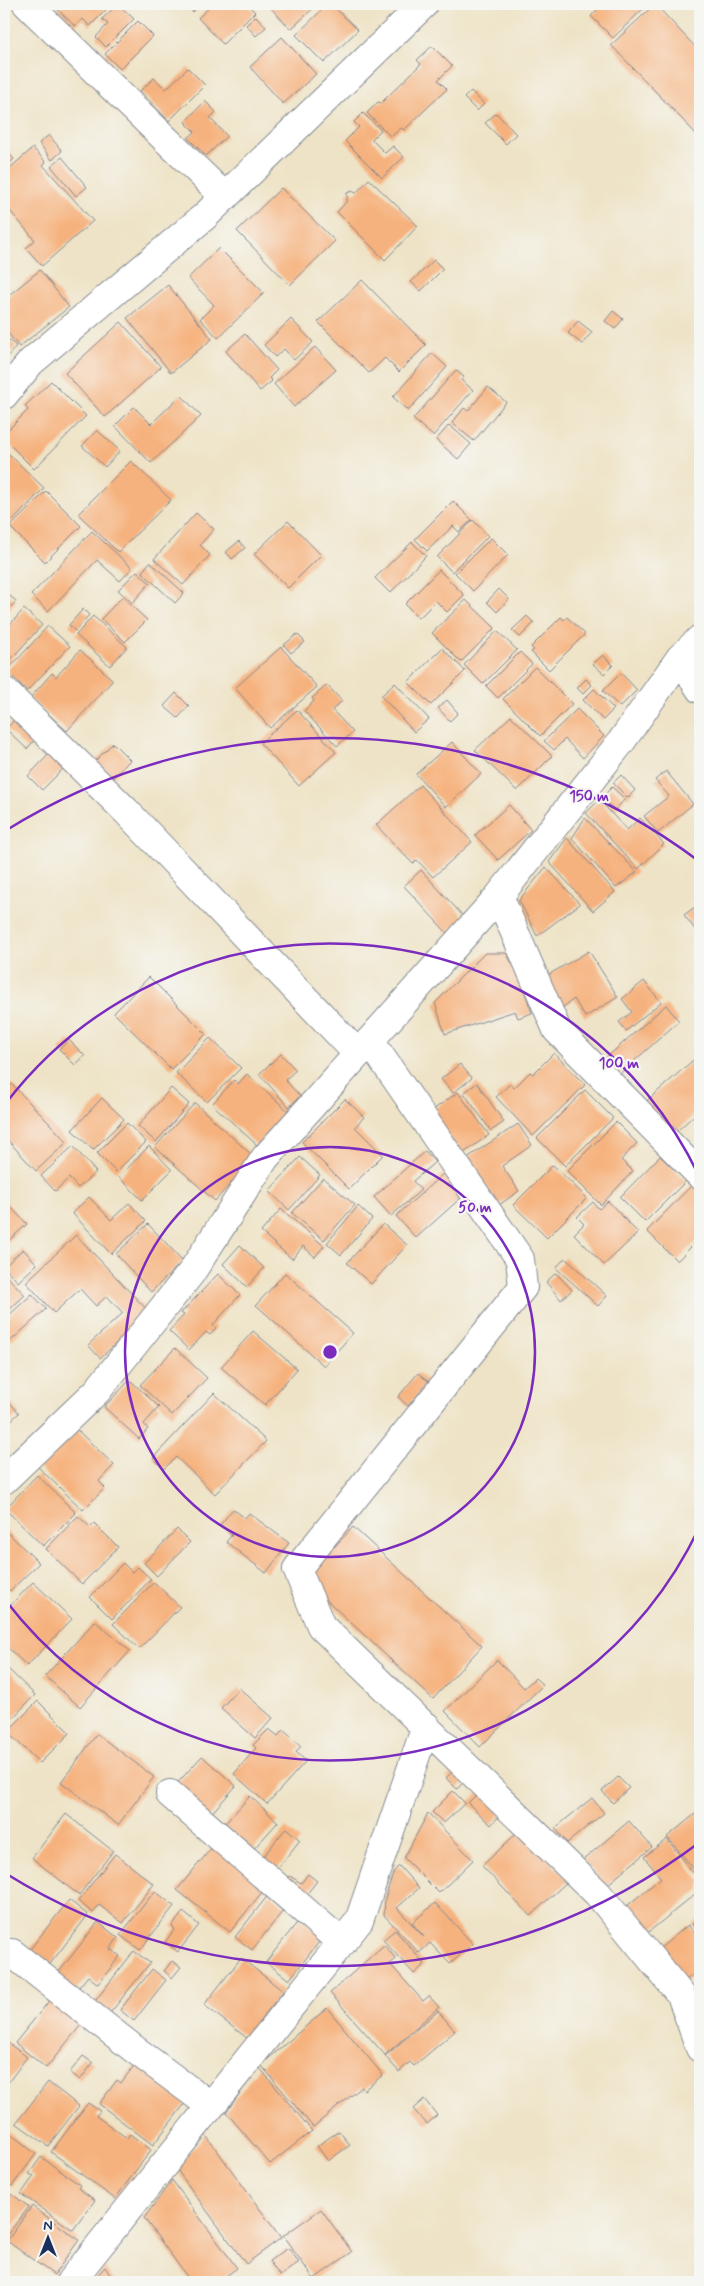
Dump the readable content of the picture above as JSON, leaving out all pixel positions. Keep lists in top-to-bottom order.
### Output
{
  "north": "top",
  "rings": ["150 m", "100 m", "50 m"]
}
